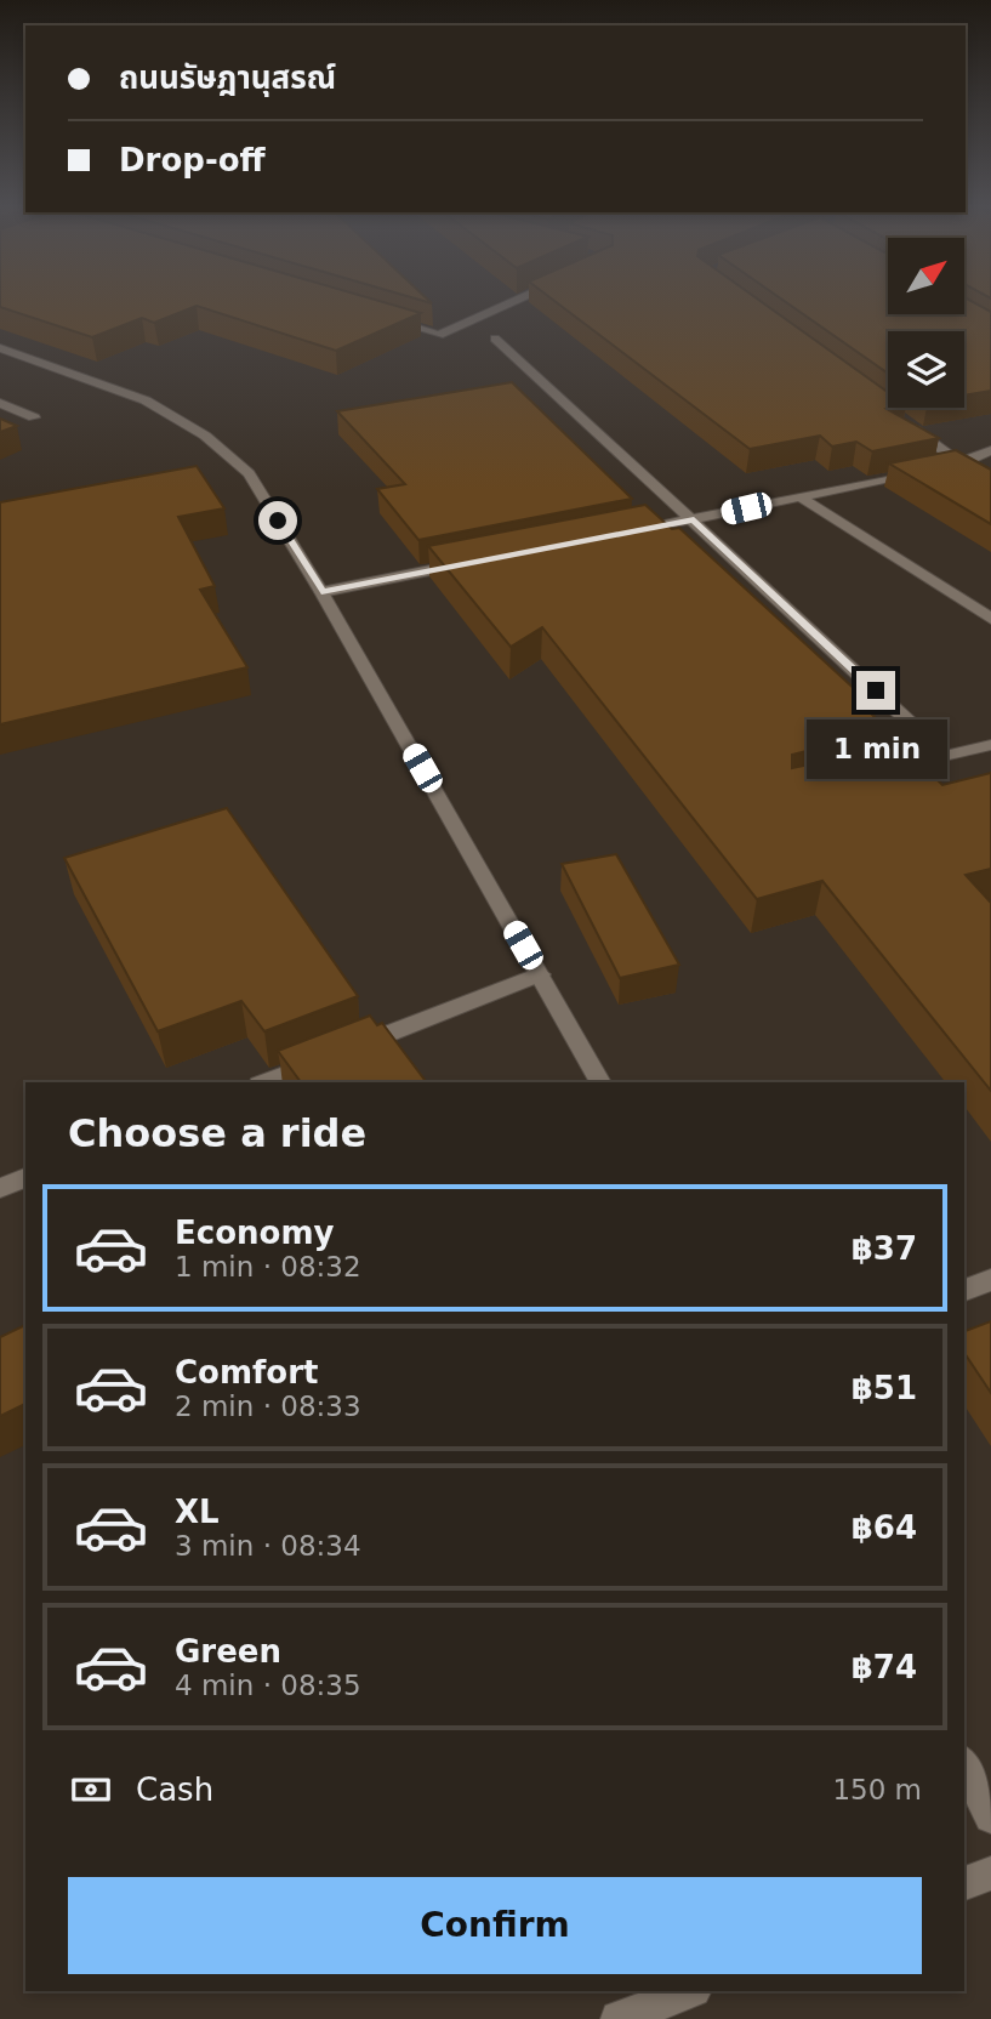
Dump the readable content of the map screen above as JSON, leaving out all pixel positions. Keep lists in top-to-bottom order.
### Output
{
  "north": "top right",
  "page": {
    "banner": ["ถนนรัษฎานุสรณ์", "Drop-off"],
    "bubble": "1 min",
    "heading": "Choose a ride",
    "list": [
      {
        "name": "Economy",
        "note": "1 min · 08:32",
        "value": "฿37"
      },
      {
        "name": "Comfort",
        "note": "2 min · 08:33",
        "value": "฿51"
      },
      {
        "name": "XL",
        "note": "3 min · 08:34",
        "value": "฿64"
      },
      {
        "name": "Green",
        "note": "4 min · 08:35",
        "value": "฿74"
      }
    ],
    "pay": ["Cash", "150 m"],
    "buttons": "Confirm"
  }
}
